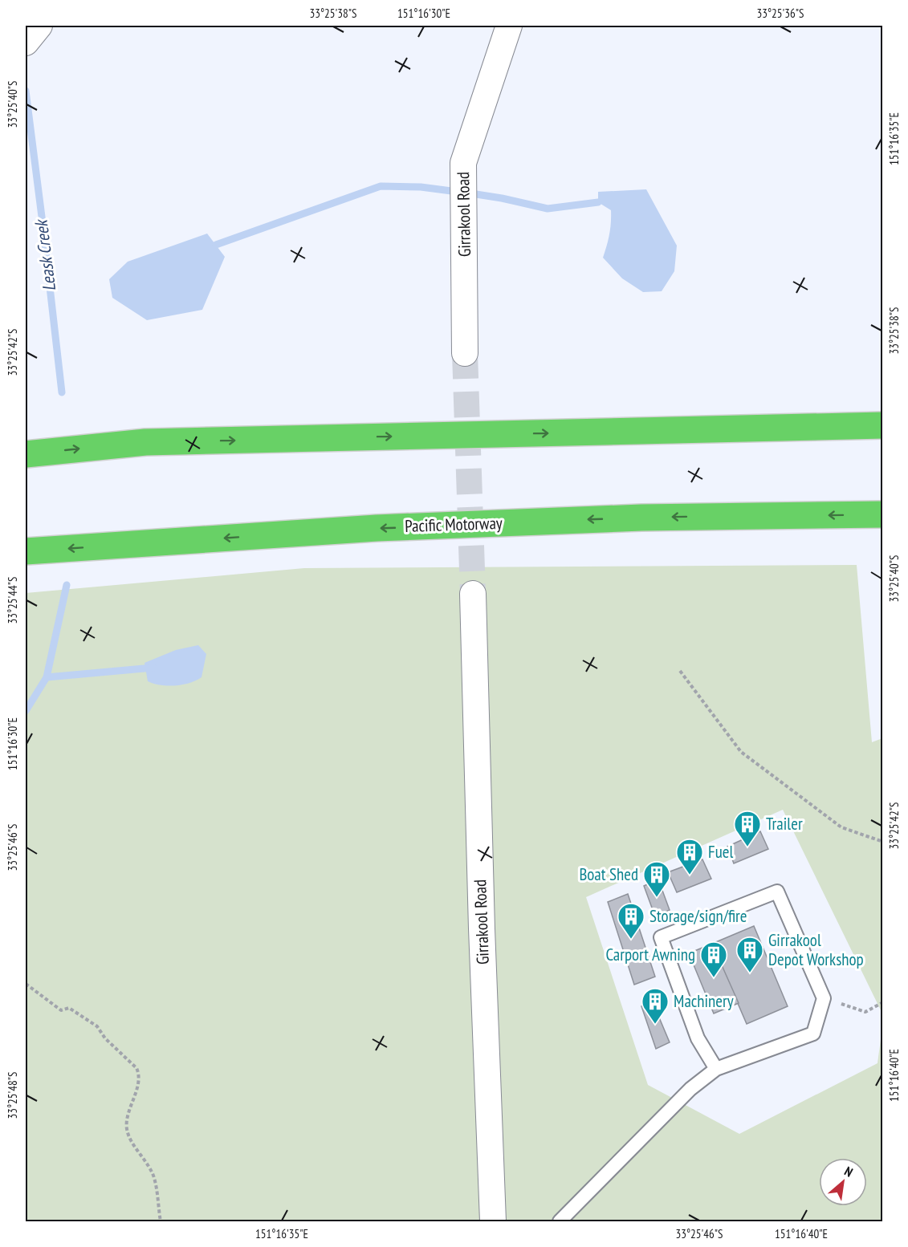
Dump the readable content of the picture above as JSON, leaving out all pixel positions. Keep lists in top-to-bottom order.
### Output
{
  "streets": {
    "highway": ["Pacific Motorway"],
    "street": ["Girrakool Road"]
  },
  "water": ["Leask Creek"],
  "places": {
    "building": [
      "Trailer",
      "Fuel",
      "Boat Shed",
      "Storage/sign/fire",
      "Girrakool Depot Workshop",
      "Carport Awning",
      "Machinery"
    ]
  },
  "north": "top right",
  "coordinates": [
    "33°25'38\"S",
    "151°16'30\"E",
    "33°25'36\"S",
    "33°25'40\"S",
    "151°16'35\"E",
    "33°25'42\"S",
    "33°25'44\"S",
    "33°25'46\"S",
    "151°16'40\"E",
    "33°25'48\"S"
  ]
}
